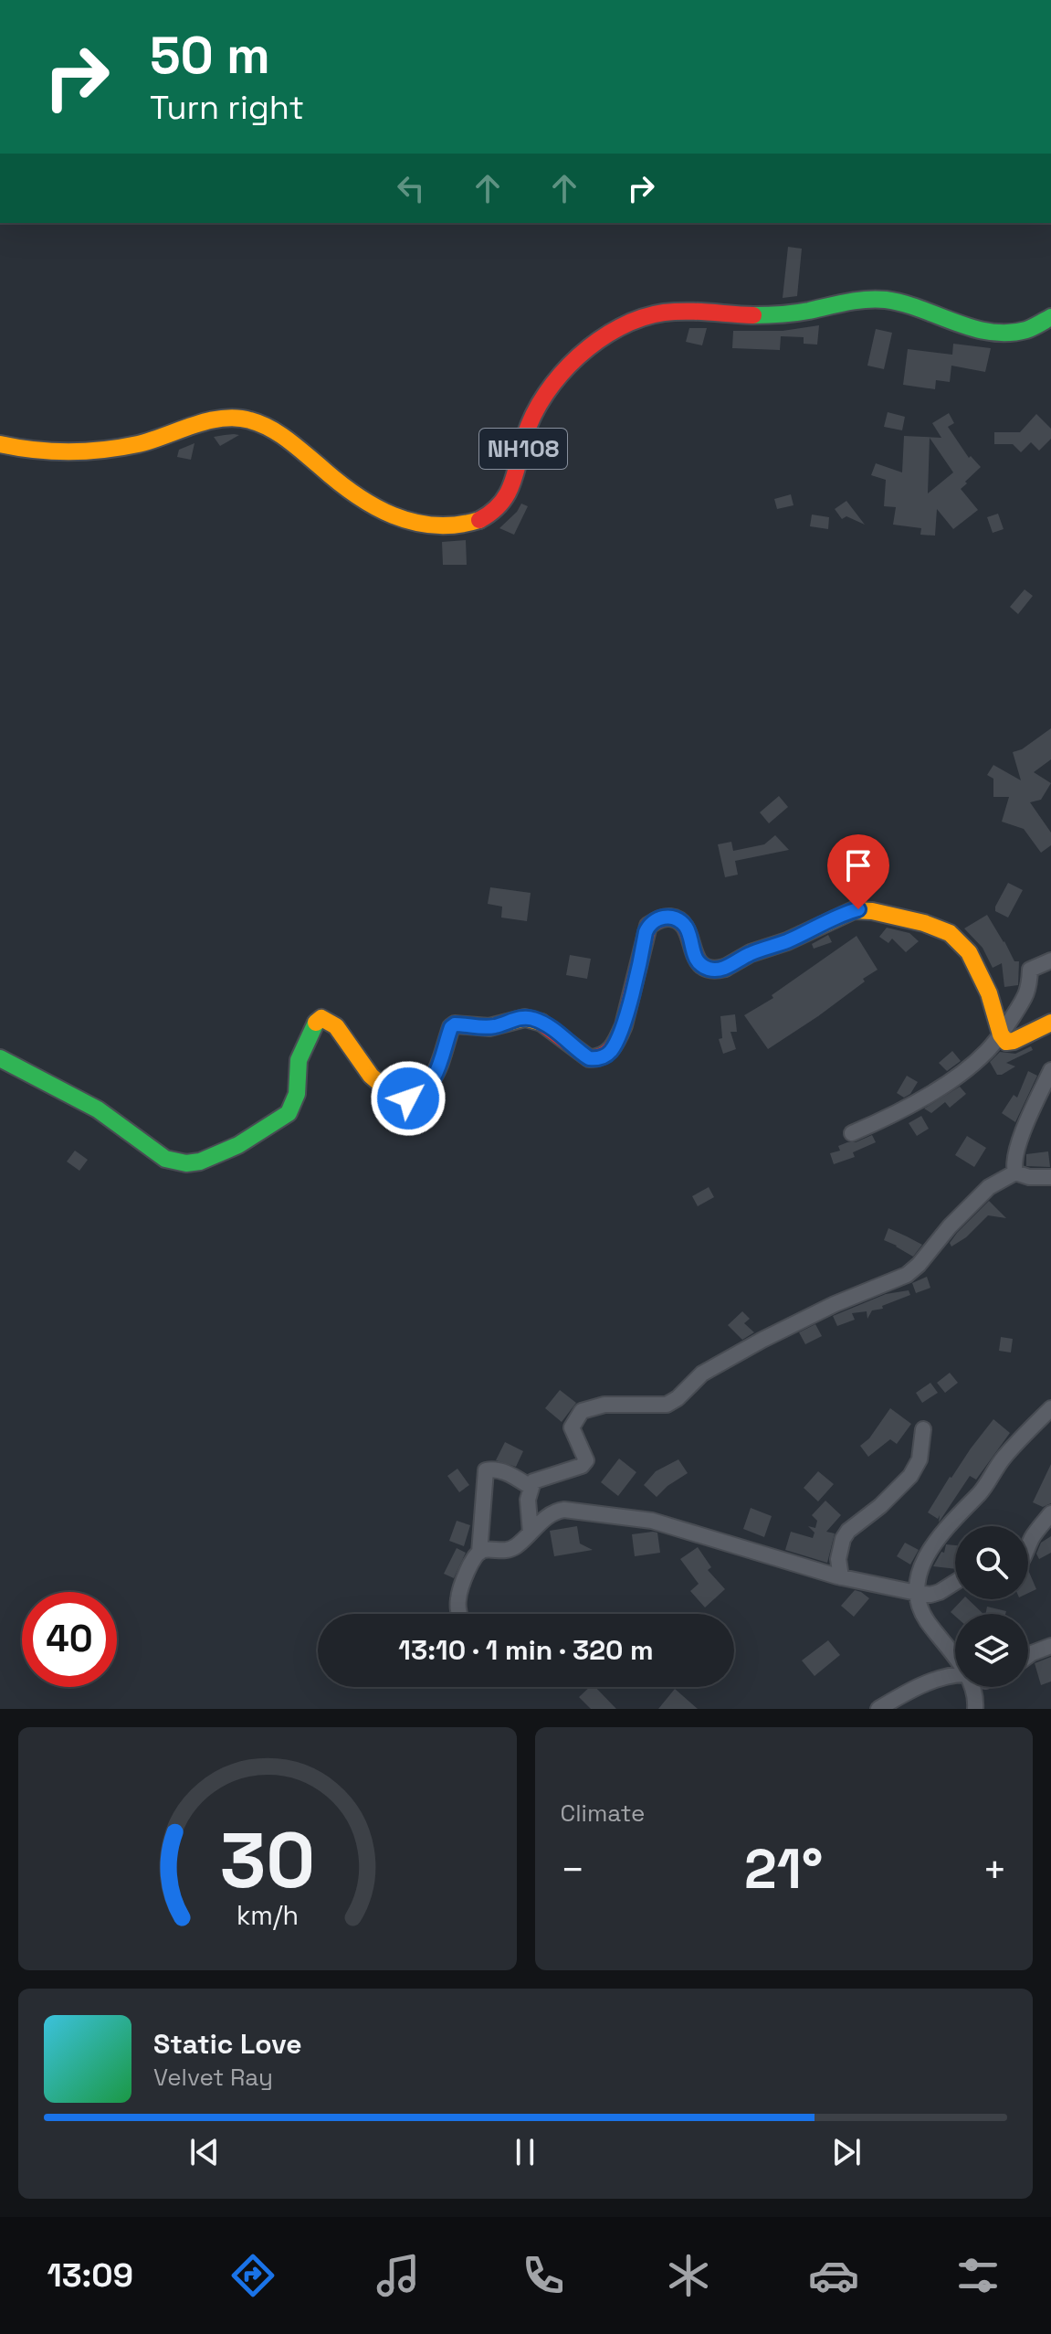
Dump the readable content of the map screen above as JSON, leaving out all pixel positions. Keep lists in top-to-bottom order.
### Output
{
  "streets": {
    "main road": ["NH108"]
  },
  "page": {
    "turn": ["50 m", "Turn right"],
    "limit": "40",
    "trip": "13:10 · 1 min · 320 m",
    "tile": "Climate",
    "heat": ["−", "21°", "+"],
    "song": ["Static Love", "Velvet Ray"],
    "tabs": "13:09",
    "gauge": ["30", "km/h"]
  }
}
